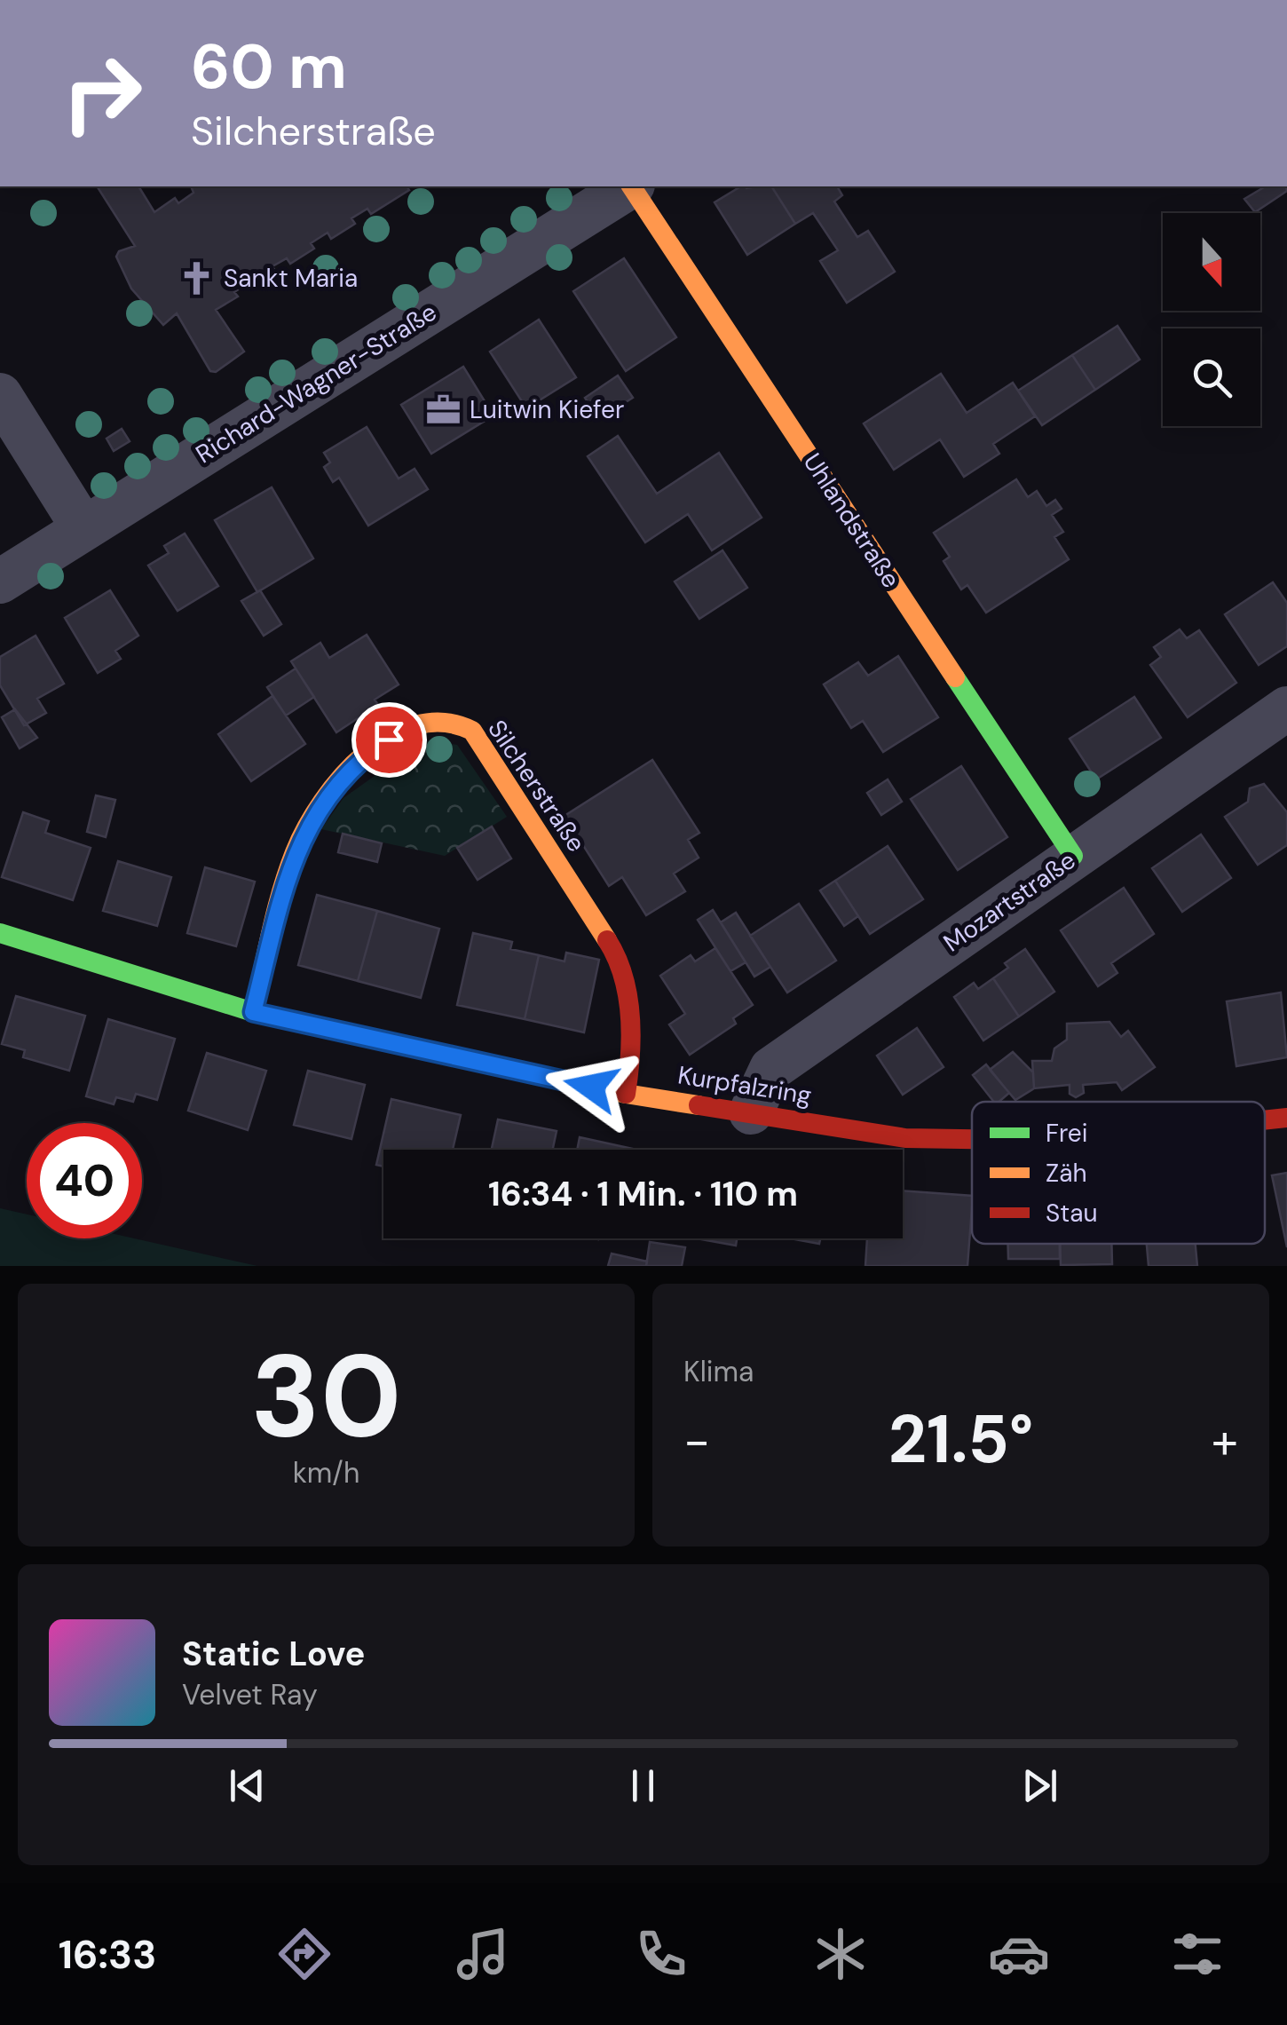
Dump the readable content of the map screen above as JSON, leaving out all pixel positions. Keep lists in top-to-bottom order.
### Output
{
  "streets": {
    "street": [
      "Richard-Wagner-Straße",
      "Uhlandstraße",
      "Silcherstraße",
      "Mozartstraße",
      "Kurpfalzring"
    ]
  },
  "crossings": [
    ["Uhlandstraße", "Mozartstraße"],
    ["Silcherstraße", "Kurpfalzring"],
    ["Mozartstraße", "Kurpfalzring"]
  ],
  "places": {
    "church": ["Sankt Maria"],
    "office": ["Luitwin Kiefer"]
  },
  "legend": ["Frei", "Zäh", "Stau"],
  "north": "bottom",
  "page": {
    "turn": ["60 m", "Silcherstraße"],
    "limit": "40",
    "trip": "16:34 · 1 Min. · 110 m",
    "tile": [
      ["30", "km/h"],
      "Klima"
    ],
    "heat": ["−", "21.5°", "+"],
    "song": ["Static Love", "Velvet Ray"],
    "tabs": "16:33"
  }
}
